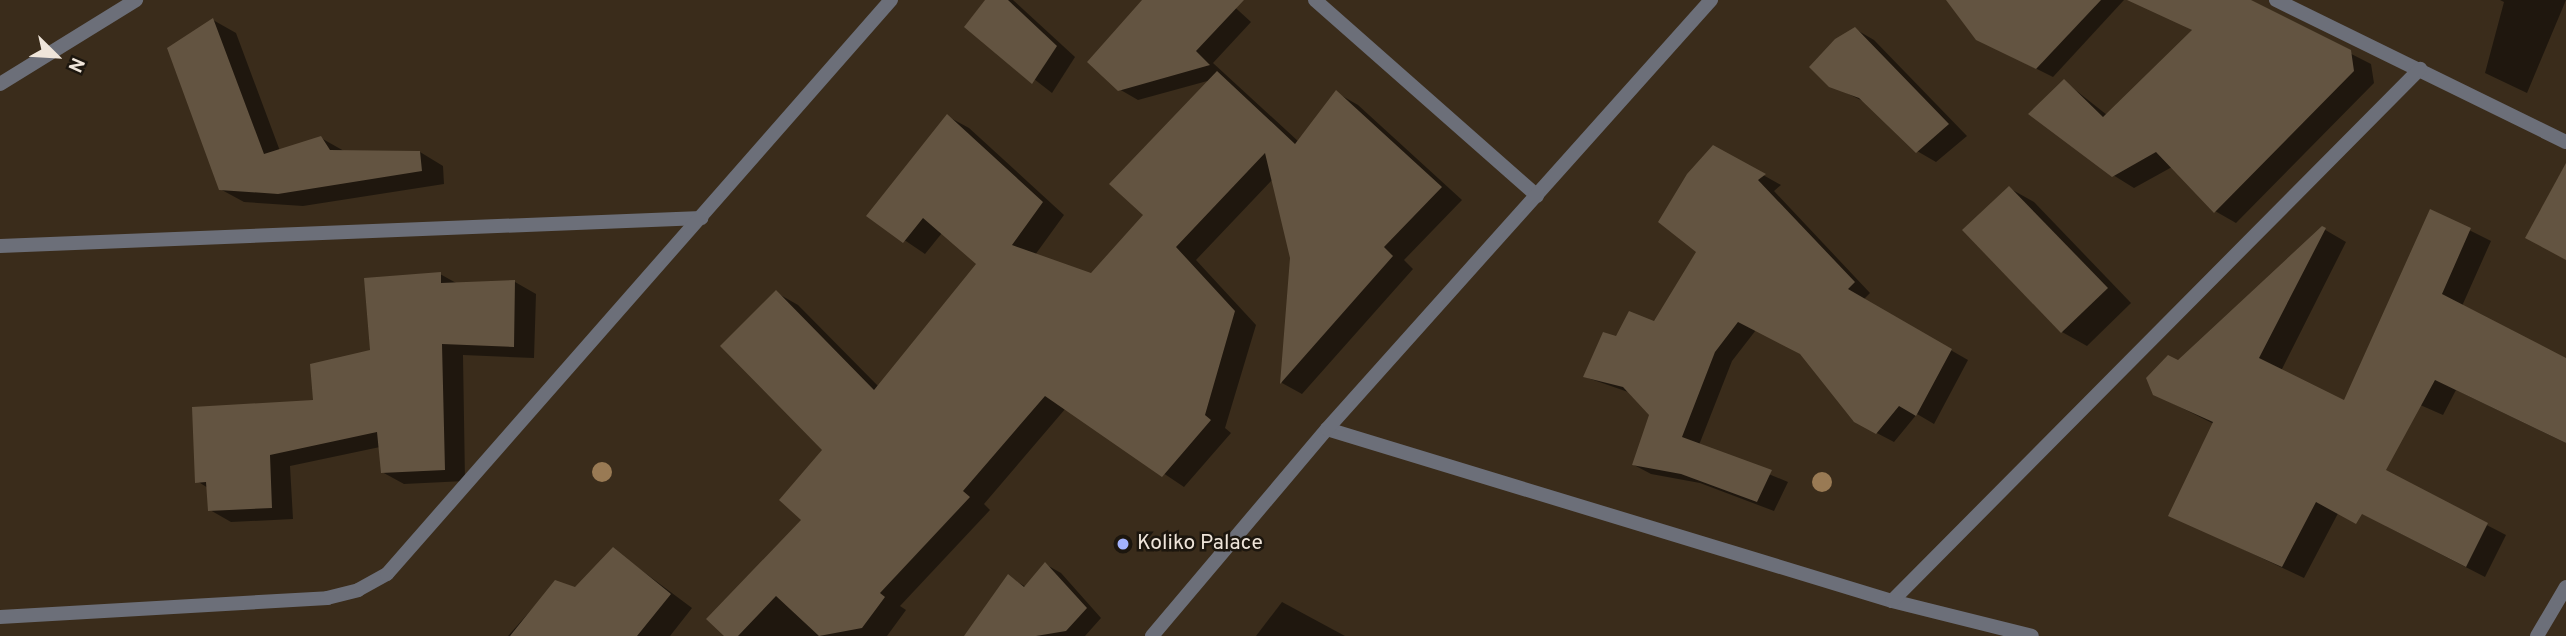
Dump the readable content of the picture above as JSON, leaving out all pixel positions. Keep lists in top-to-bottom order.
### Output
{
  "places": ["Koliko Palace"],
  "north": "bottom right"
}
